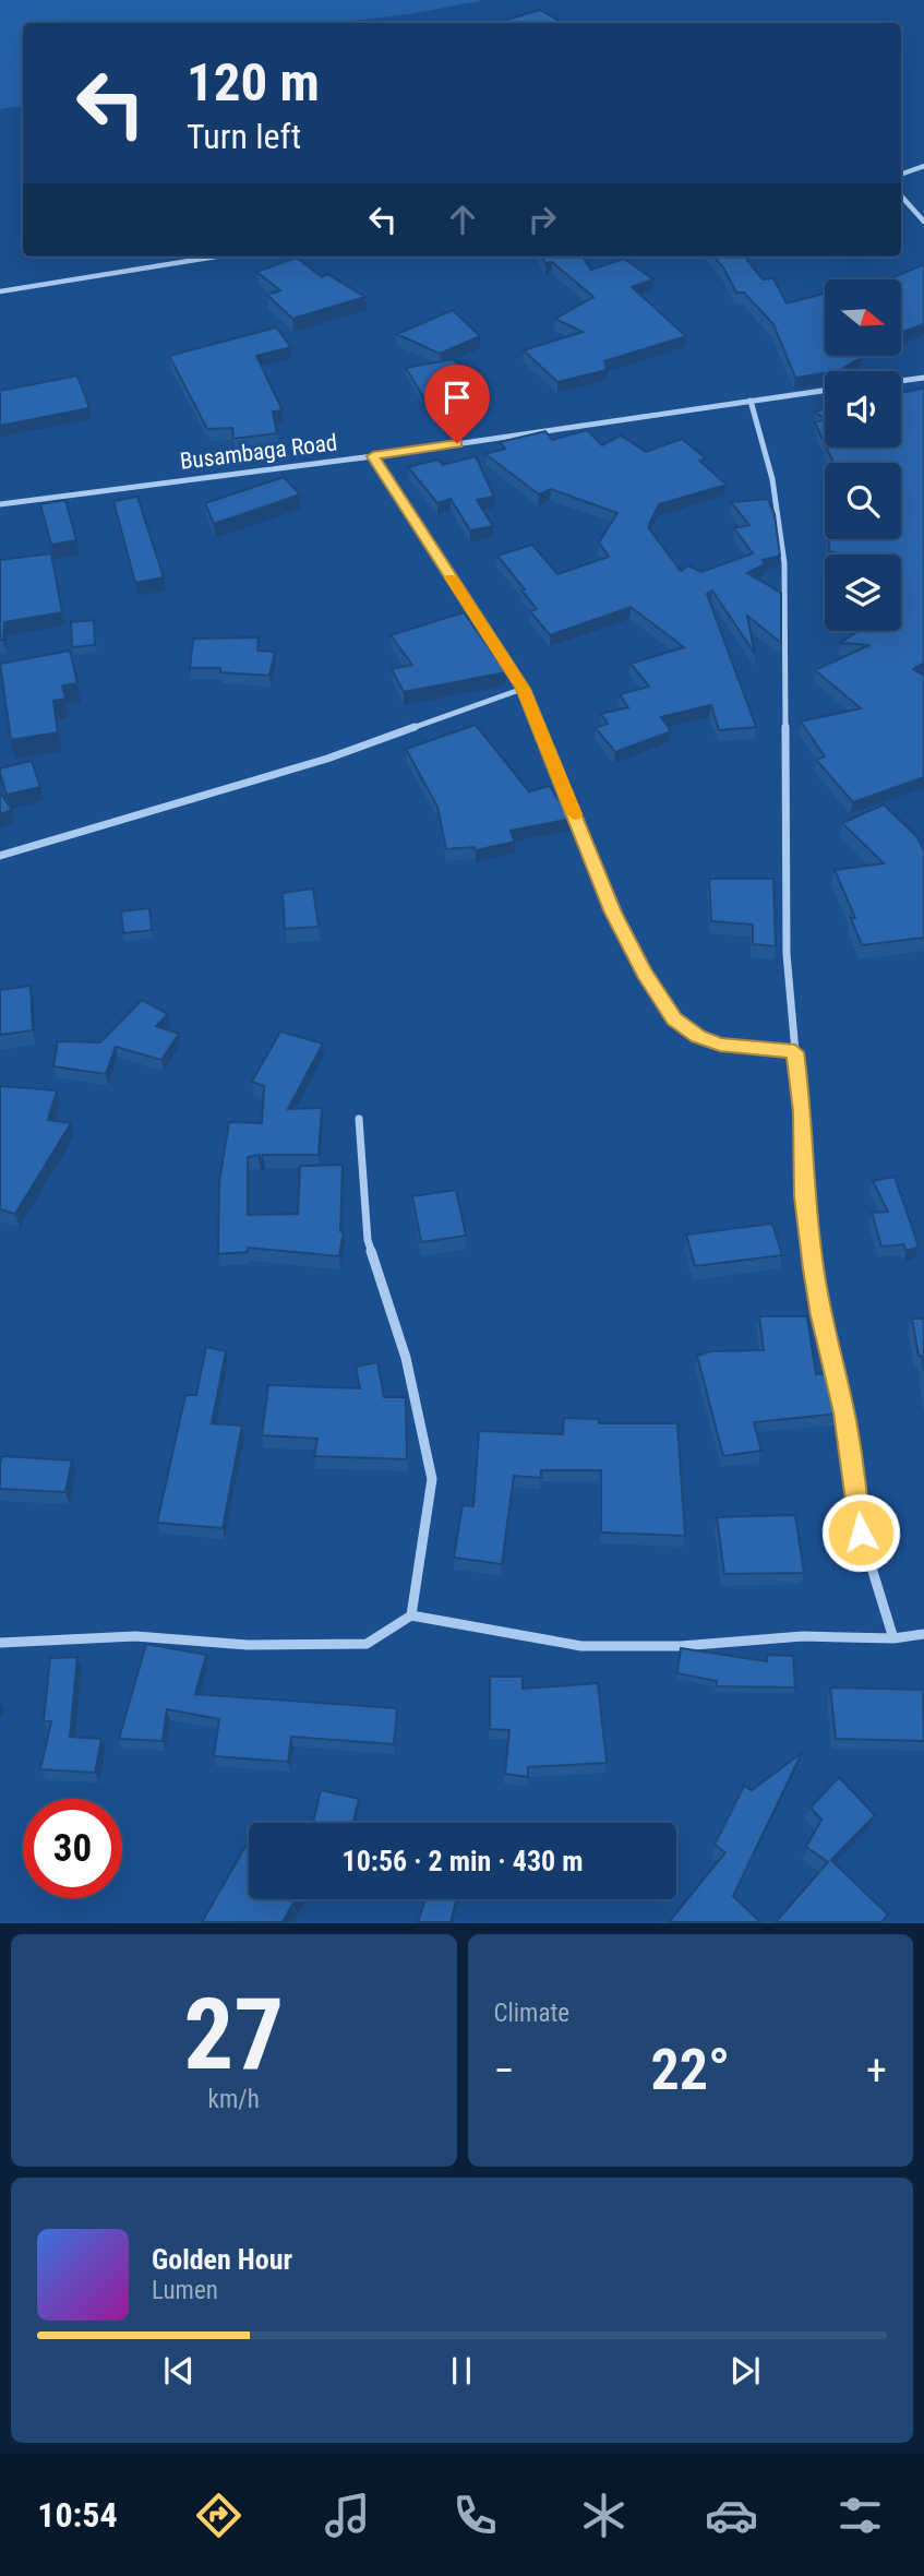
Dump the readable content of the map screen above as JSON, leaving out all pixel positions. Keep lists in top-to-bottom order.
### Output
{
  "streets": {
    "street": ["Busambaga Road"]
  },
  "north": "right",
  "page": {
    "turn": ["120 m", "Turn left"],
    "limit": "30",
    "trip": "10:56 · 2 min · 430 m",
    "tile": [
      ["27", "km/h"],
      "Climate"
    ],
    "heat": ["−", "22°", "+"],
    "song": ["Golden Hour", "Lumen"],
    "tabs": "10:54"
  }
}
